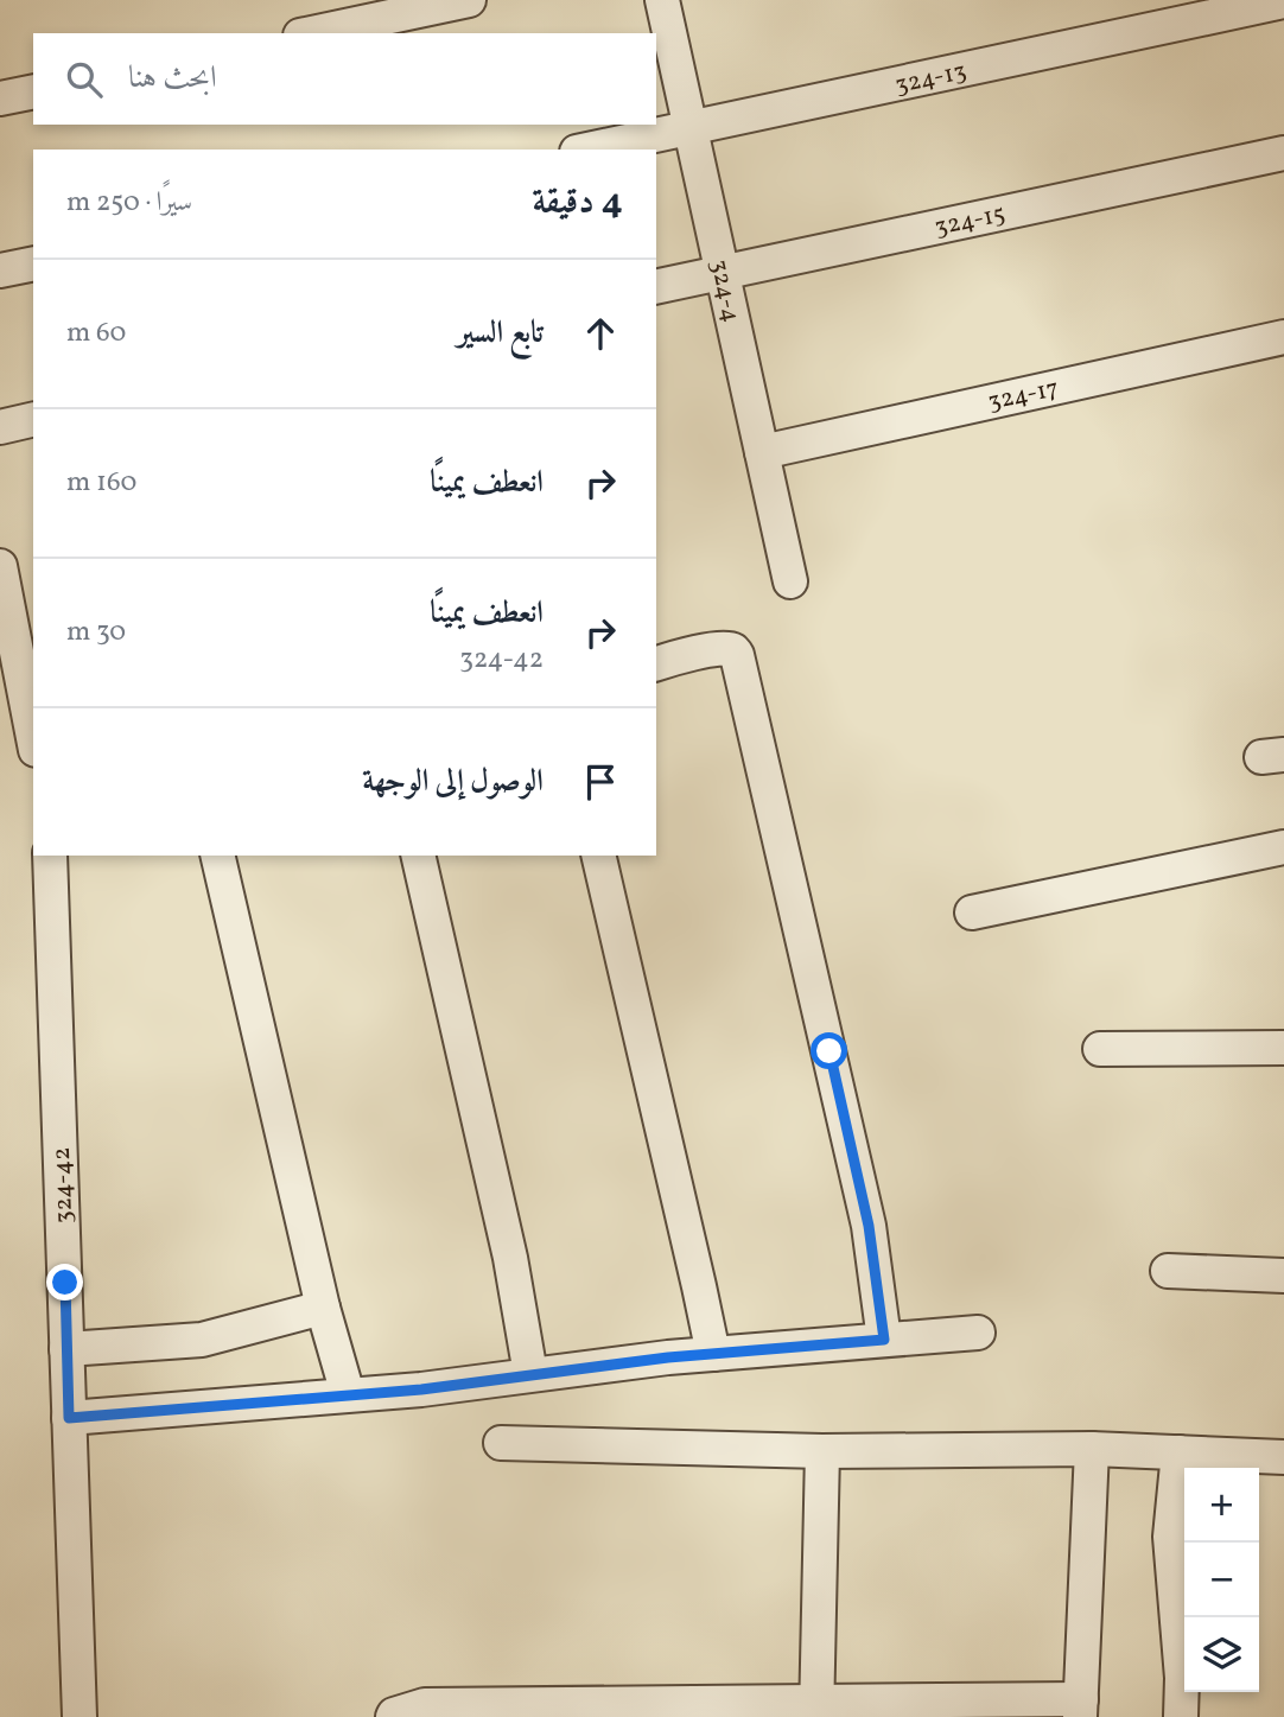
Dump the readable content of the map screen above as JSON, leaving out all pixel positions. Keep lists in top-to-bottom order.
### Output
{
  "streets": {
    "street": [
      "324-13",
      "324-15",
      "324-4",
      "324-17",
      "324-42"
    ]
  },
  "crossings": [
    ["324-13", "324-4"],
    ["324-15", "324-4"],
    ["324-4", "324-17"]
  ],
  "page": {
    "search": "ابحث هنا",
    "heading": ["4 دقيقة", "سيرًا · 250 m"],
    "list": [
      ["تابع السير", "60 m"],
      ["انعطف يمينًا", "160 m"],
      ["انعطف يمينًا", "324-42", "30 m"],
      "الوصول إلى الوجهة"
    ],
    "map_buttons": ["+", "−"]
  }
}
